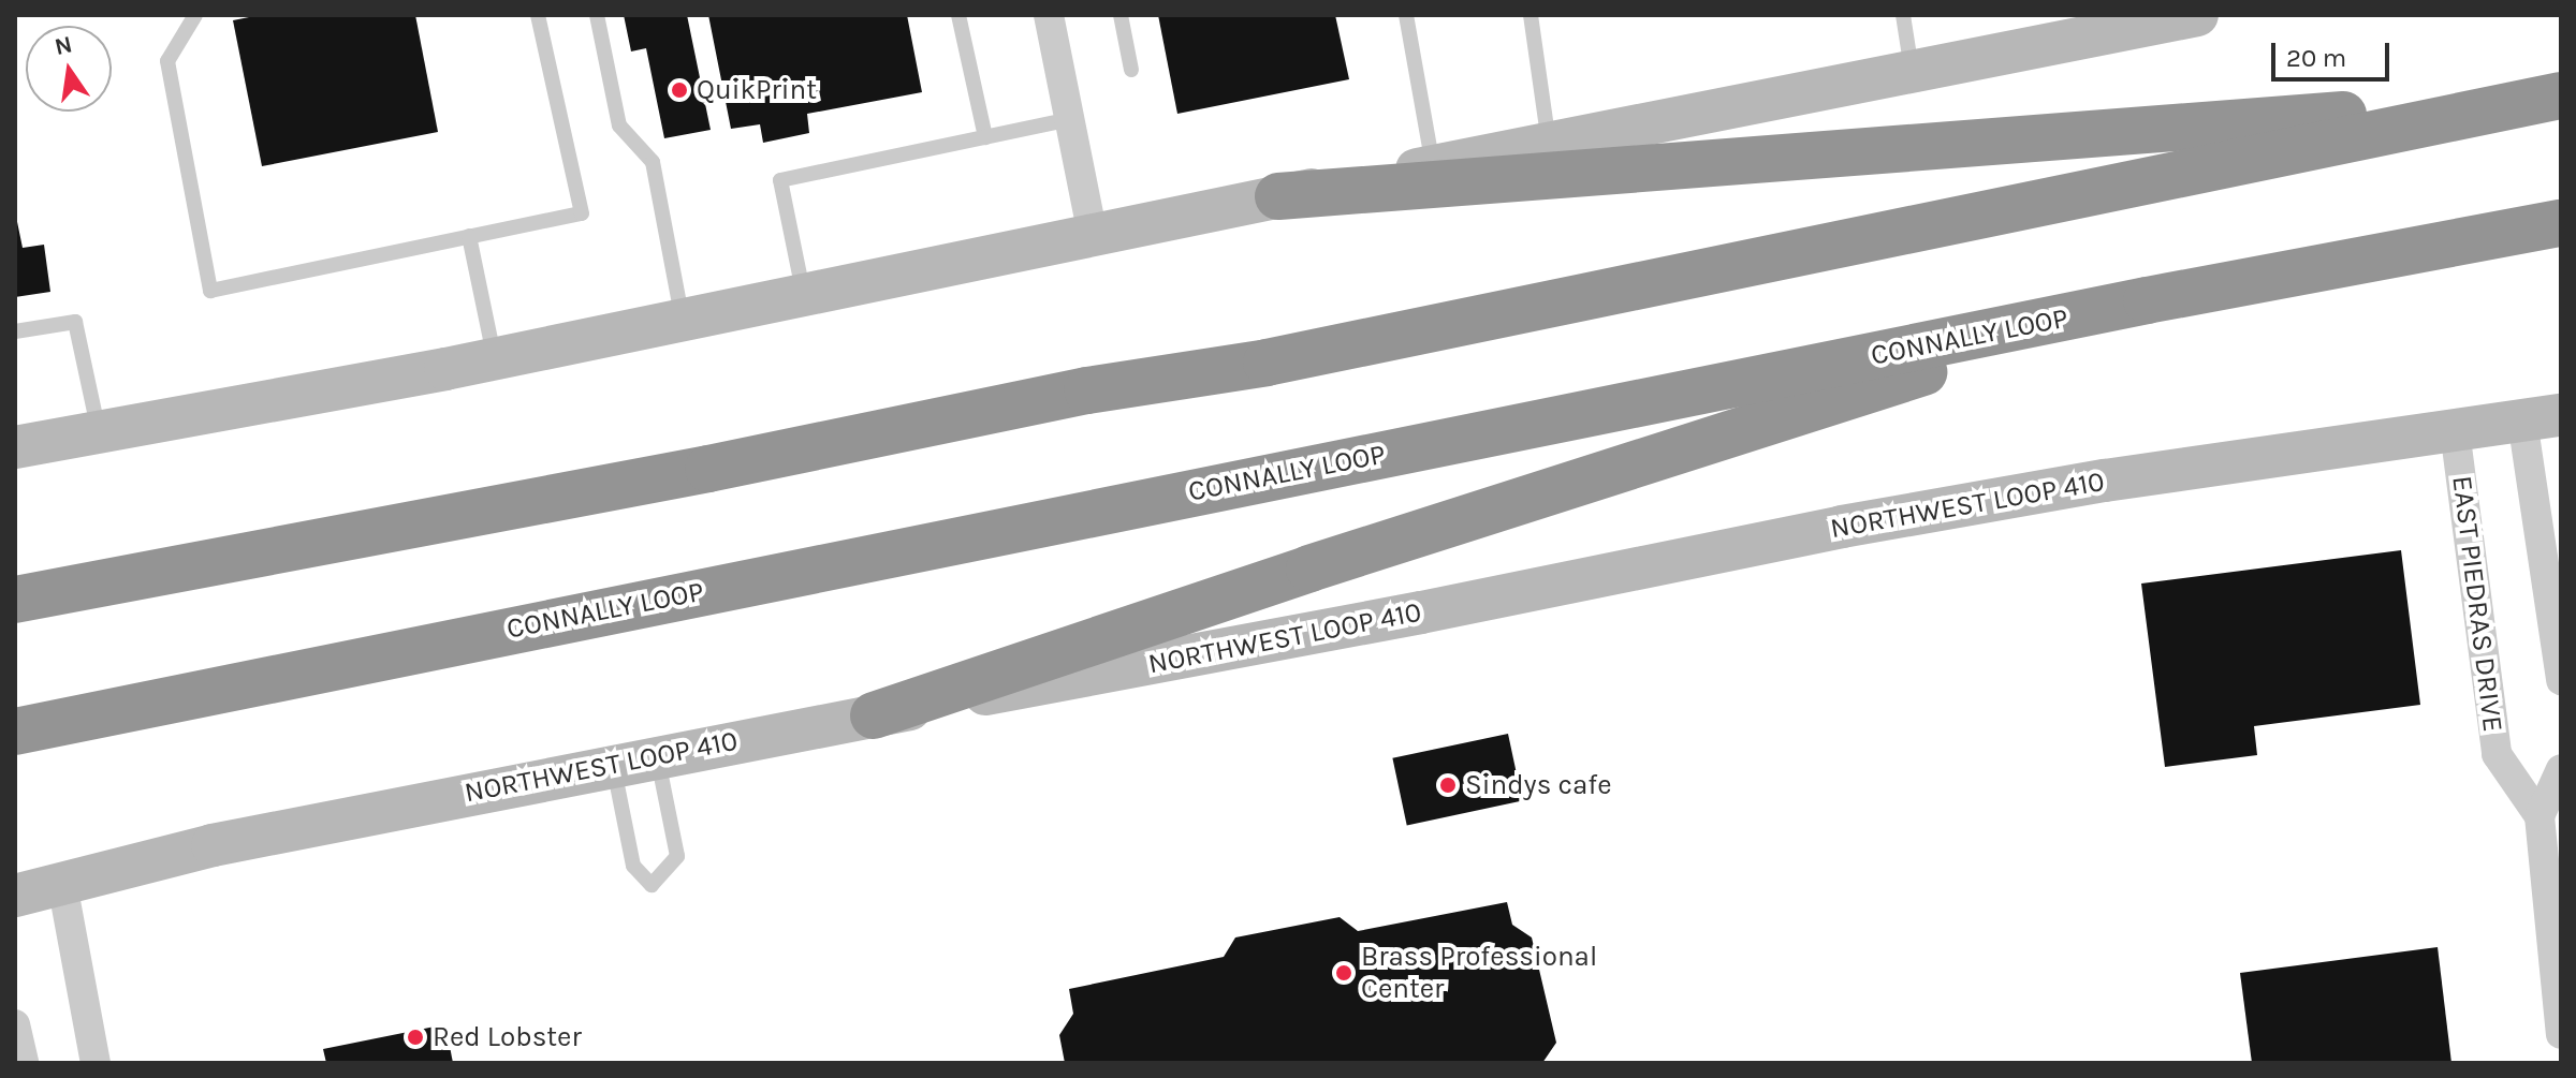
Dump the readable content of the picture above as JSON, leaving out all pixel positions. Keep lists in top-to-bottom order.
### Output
{
  "streets": {
    "highway": ["CONNALLY LOOP"],
    "main road": ["NORTHWEST LOOP 410"],
    "street": ["EAST PIEDRAS DRIVE"]
  },
  "crossings": [
    ["NORTHWEST LOOP 410", "EAST PIEDRAS DRIVE"]
  ],
  "places": [
    "QuikPrint",
    "Sindys cafe",
    "Brass Professional Center",
    "Red Lobster"
  ],
  "scale_bar": "20 m",
  "north": "top"
}
